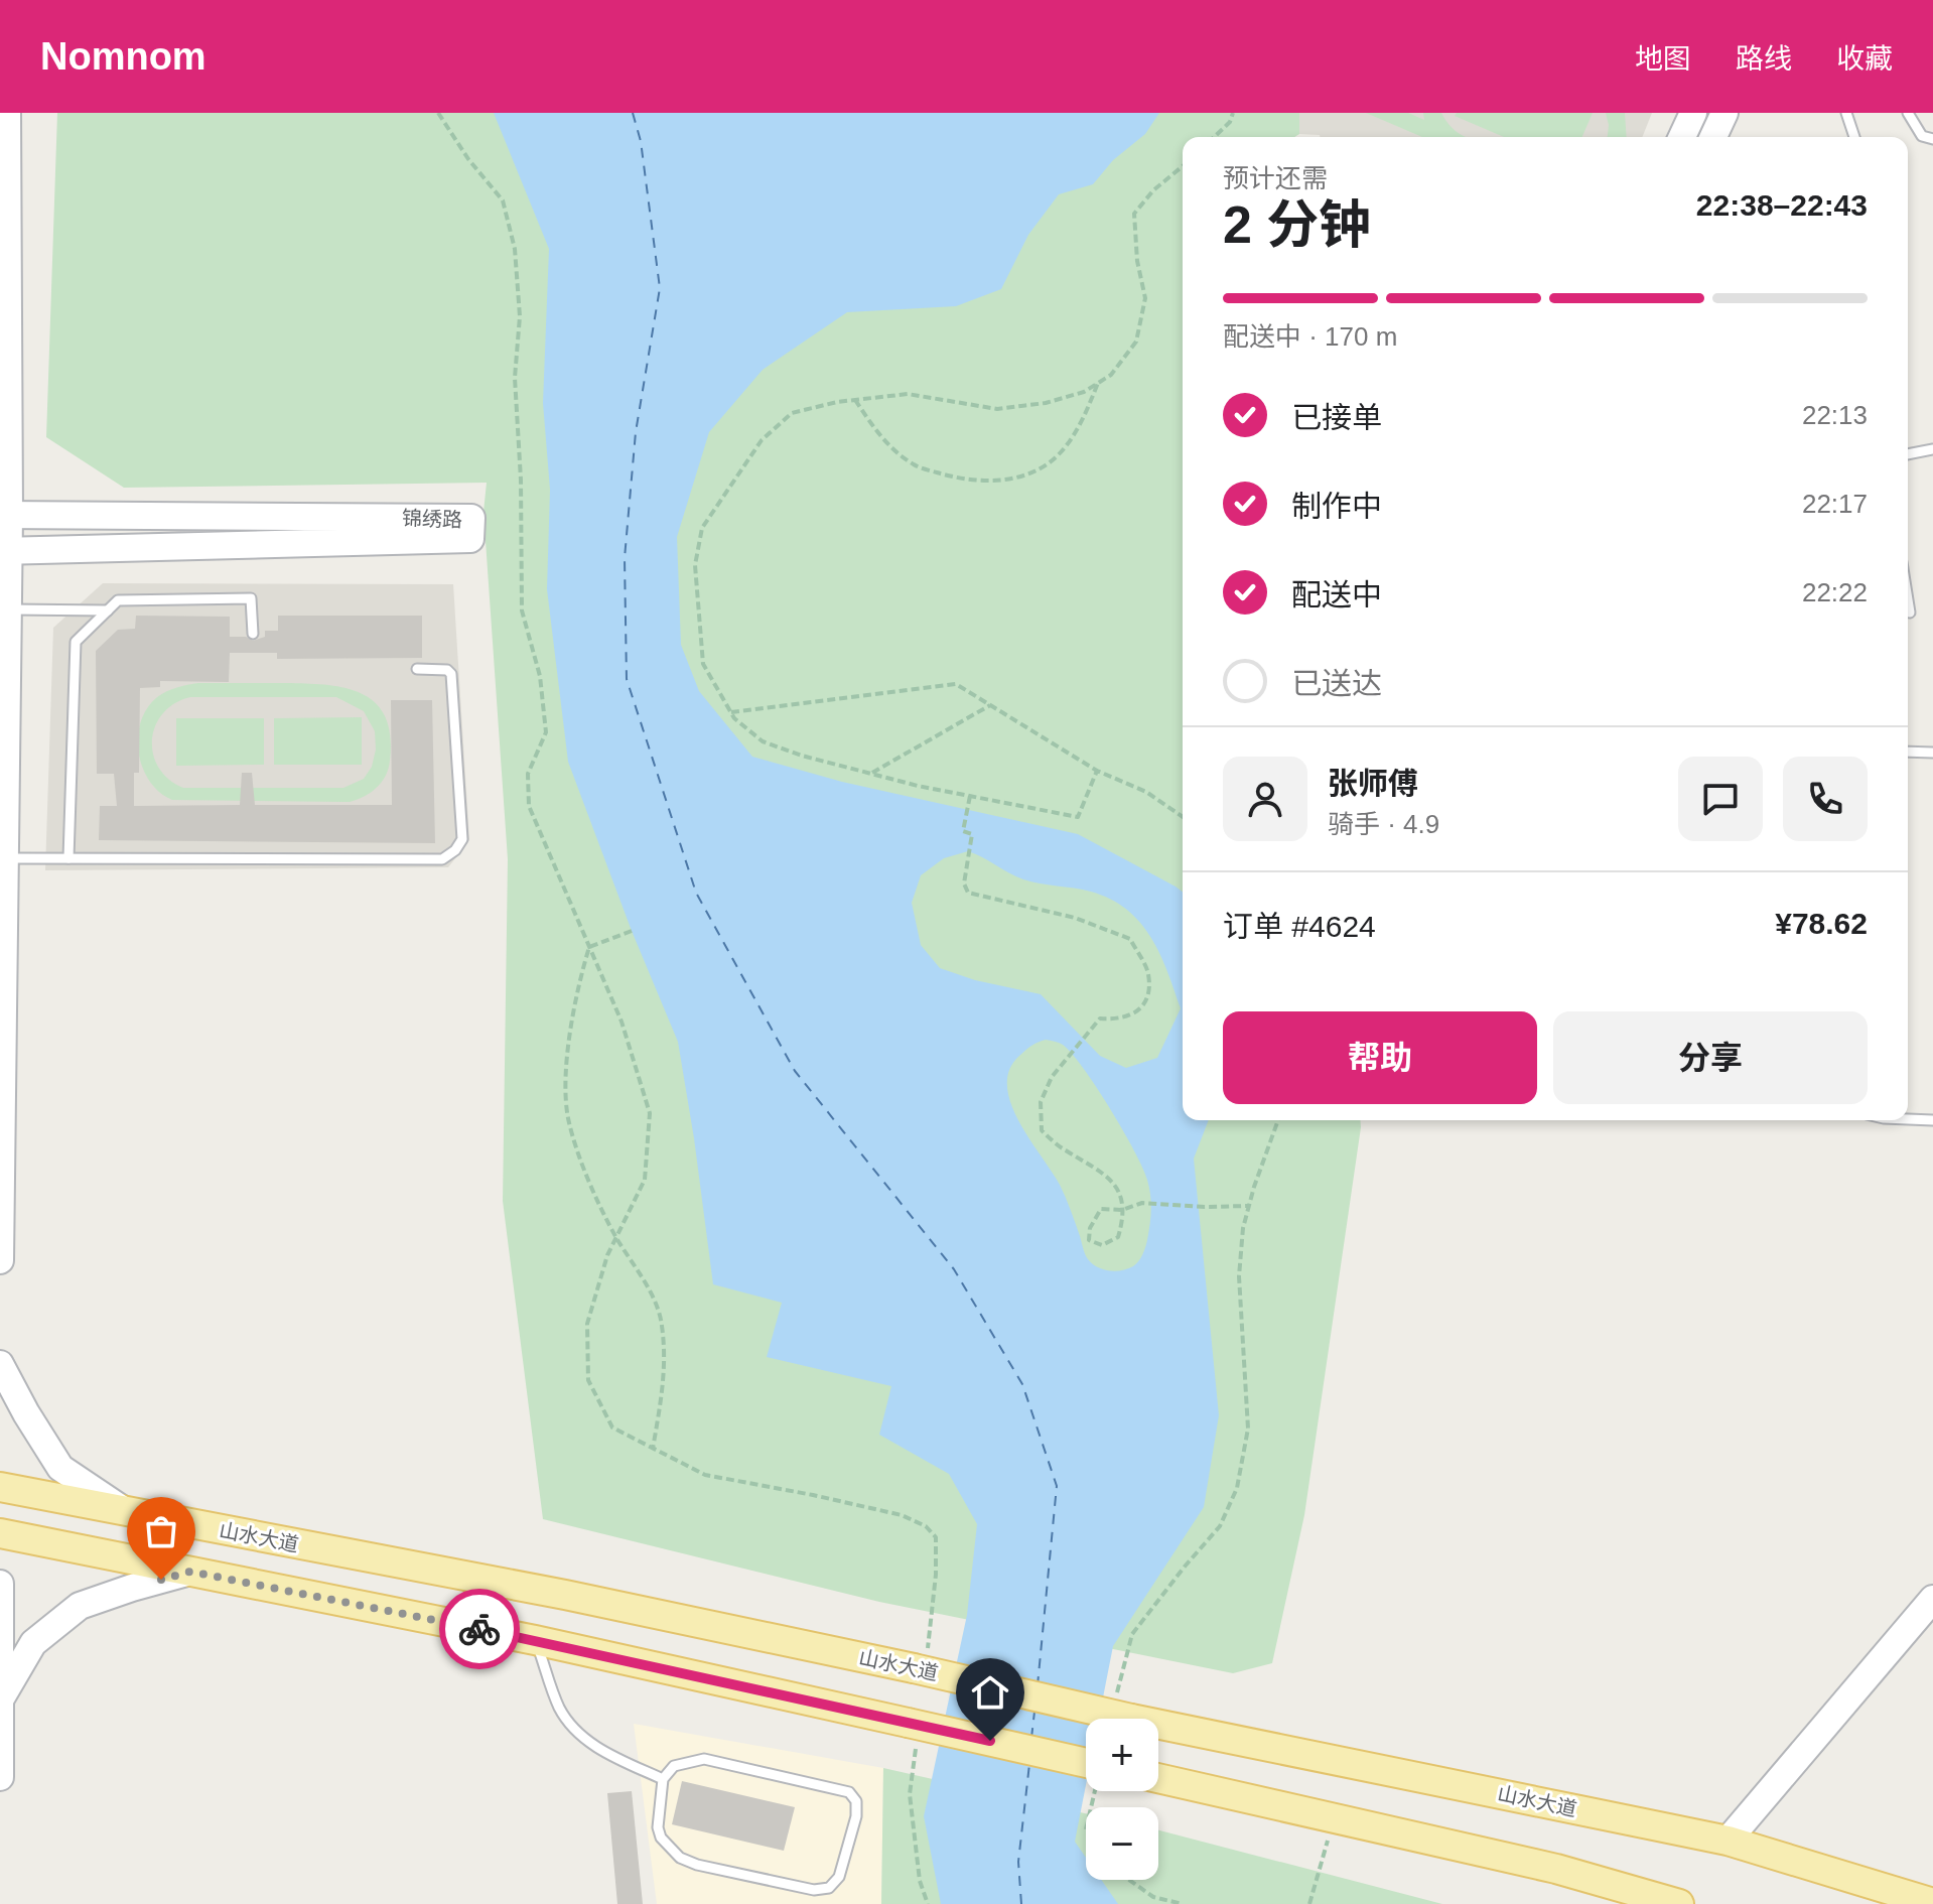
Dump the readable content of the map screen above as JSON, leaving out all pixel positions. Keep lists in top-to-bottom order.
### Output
{
  "streets": {
    "main road": ["锦绣路", "山水大道"]
  },
  "page": {
    "header": "Nomnom",
    "nav": ["地图", "路线", "收藏"],
    "heading": ["2 分钟", "预计还需", "22:38–22:43"],
    "panel": [
      "张师傅",
      "骑手 · 4.9",
      "订单 #4624",
      "¥78.62"
    ],
    "bar": "配送中 · 170 m",
    "list": [
      ["已接单", "22:13"],
      ["制作中", "22:17"],
      ["配送中", "22:22"],
      "已送达"
    ],
    "buttons": ["帮助", "分享"],
    "map_buttons": ["+", "−"]
  }
}
